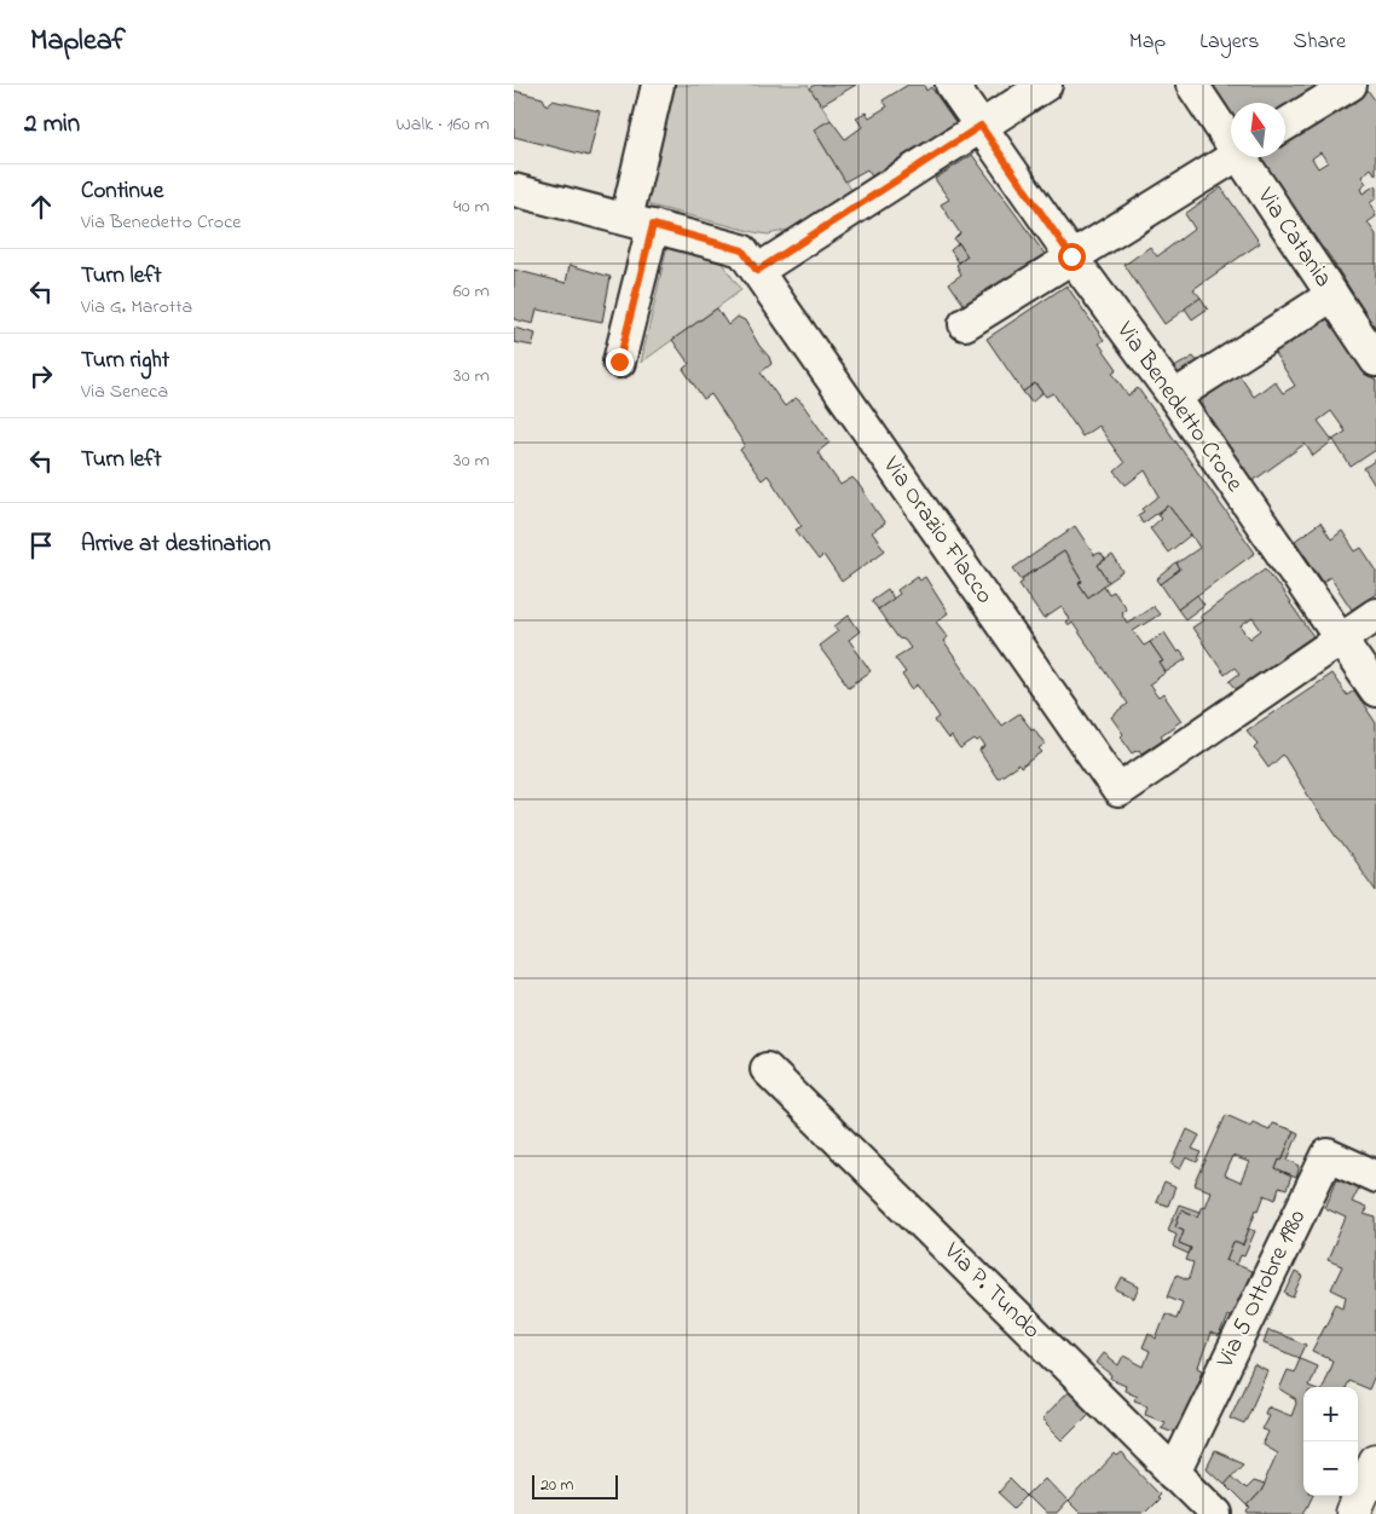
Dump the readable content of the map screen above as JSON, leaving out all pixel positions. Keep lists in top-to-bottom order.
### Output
{
  "streets": {
    "street": [
      "Via Catania",
      "Via Benedetto Croce",
      "Via Orazio Flacco",
      "Via 5 Ottobre 1980",
      "Via P. Tundo"
    ]
  },
  "crossings": [
    ["Via Benedetto Croce", "Via Orazio Flacco"],
    ["Via 5 Ottobre 1980", "Via P. Tundo"]
  ],
  "scale_bar": "20 m",
  "north": "top",
  "page": {
    "header": "Mapleaf",
    "nav": ["Map", "Layers", "Share"],
    "heading": ["2 min", "Walk · 160 m"],
    "list": [
      ["Continue", "Via Benedetto Croce", "40 m"],
      ["Turn left", "Via G. Marotta", "60 m"],
      ["Turn right", "Via Seneca", "30 m"],
      ["Turn left", "30 m"],
      "Arrive at destination"
    ],
    "map_buttons": ["+", "−"],
    "scale": "20 m"
  }
}
